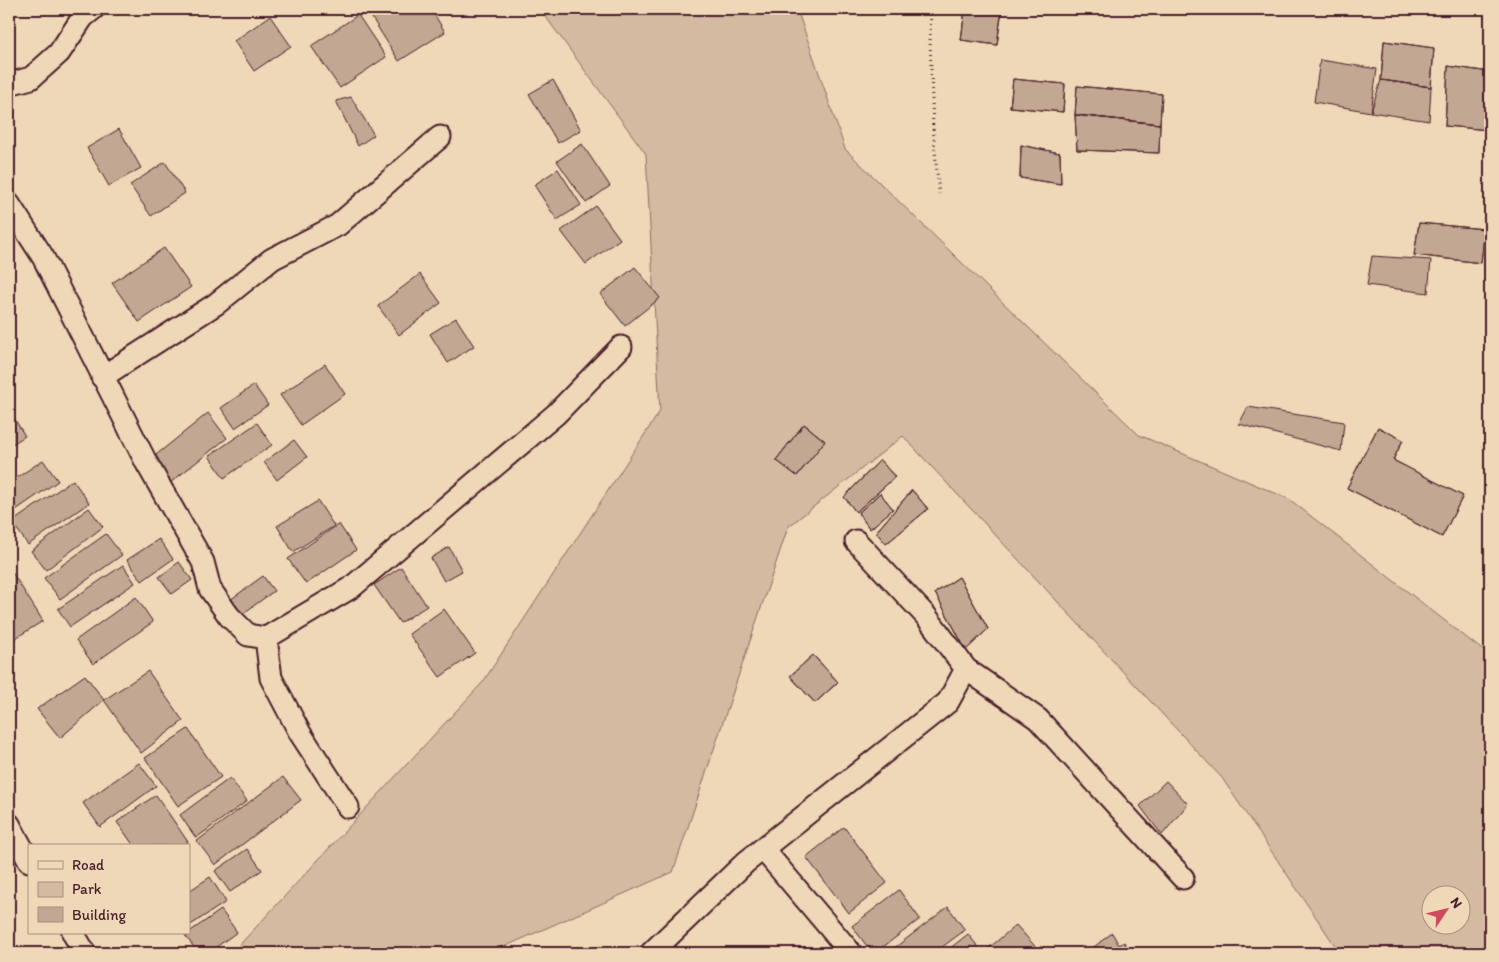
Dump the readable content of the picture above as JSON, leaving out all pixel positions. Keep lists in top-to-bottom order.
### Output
{
  "legend": ["Road", "Park", "Building"],
  "north": "top right"
}
